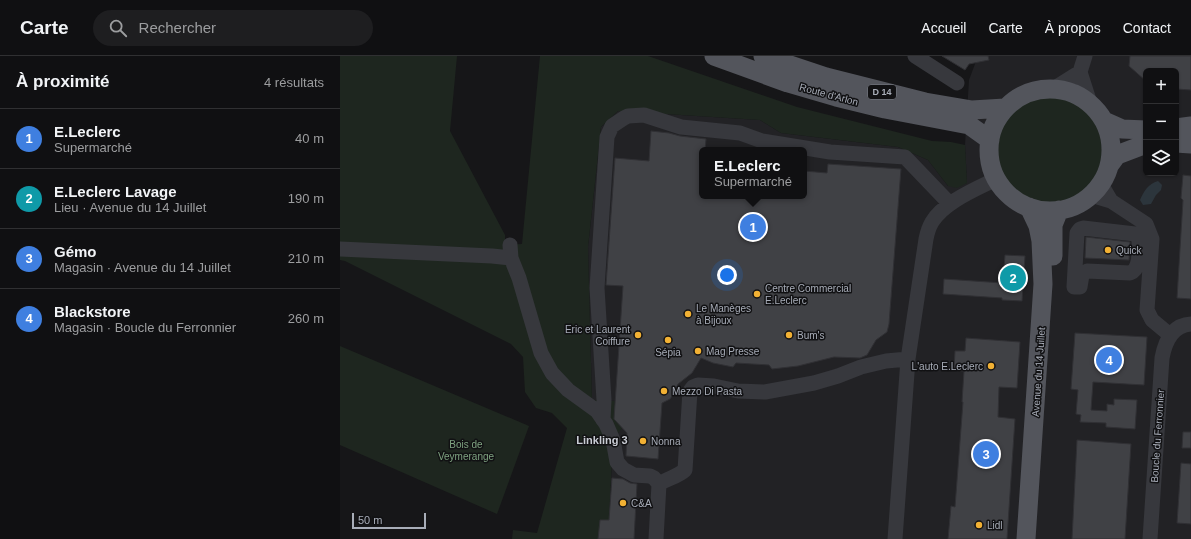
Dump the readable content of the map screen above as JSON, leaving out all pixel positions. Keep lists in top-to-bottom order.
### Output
{
  "streets": {
    "main road": ["D 14", "Route d'Arlon", "Avenue du 14 Juillet"],
    "street": ["Boucle du Ferronnier"]
  },
  "crossings": [
    ["Route d'Arlon", "Avenue du 14 Juillet"]
  ],
  "districts": ["Linkling 3"],
  "parks": ["Bois de Veymerange"],
  "places": [
    "Quick",
    "Centre Commercial E.Leclerc",
    "Le Manèges à Bijoux",
    "Eric et Laurent Coiffure",
    "Bum's",
    "Sépia",
    "Mag Presse",
    "L'auto E.Leclerc",
    "Mezzo Di Pasta",
    "Nonna",
    "C&A",
    "Lidl"
  ],
  "scale_bar": "50 m",
  "page": {
    "header": "Carte",
    "search": "Rechercher",
    "nav": [
      "Accueil",
      "Carte",
      "À propos",
      "Contact"
    ],
    "heading": ["À proximité", "4 résultats"],
    "map_buttons": ["+", "−"],
    "list": [
      {
        "mark": "1",
        "name": "E.Leclerc",
        "note": "Supermarché",
        "value": "40 m"
      },
      {
        "mark": "2",
        "name": "E.Leclerc Lavage",
        "note": "Lieu · Avenue du 14 Juillet",
        "value": "190 m"
      },
      {
        "mark": "3",
        "name": "Gémo",
        "note": "Magasin · Avenue du 14 Juillet",
        "value": "210 m"
      },
      {
        "mark": "4",
        "name": "Blackstore",
        "note": "Magasin · Boucle du Ferronnier",
        "value": "260 m"
      }
    ],
    "popup": ["E.Leclerc", "Supermarché"],
    "pins": [
      "1",
      "2",
      "4",
      "3"
    ],
    "scale": "50 m"
  }
}
